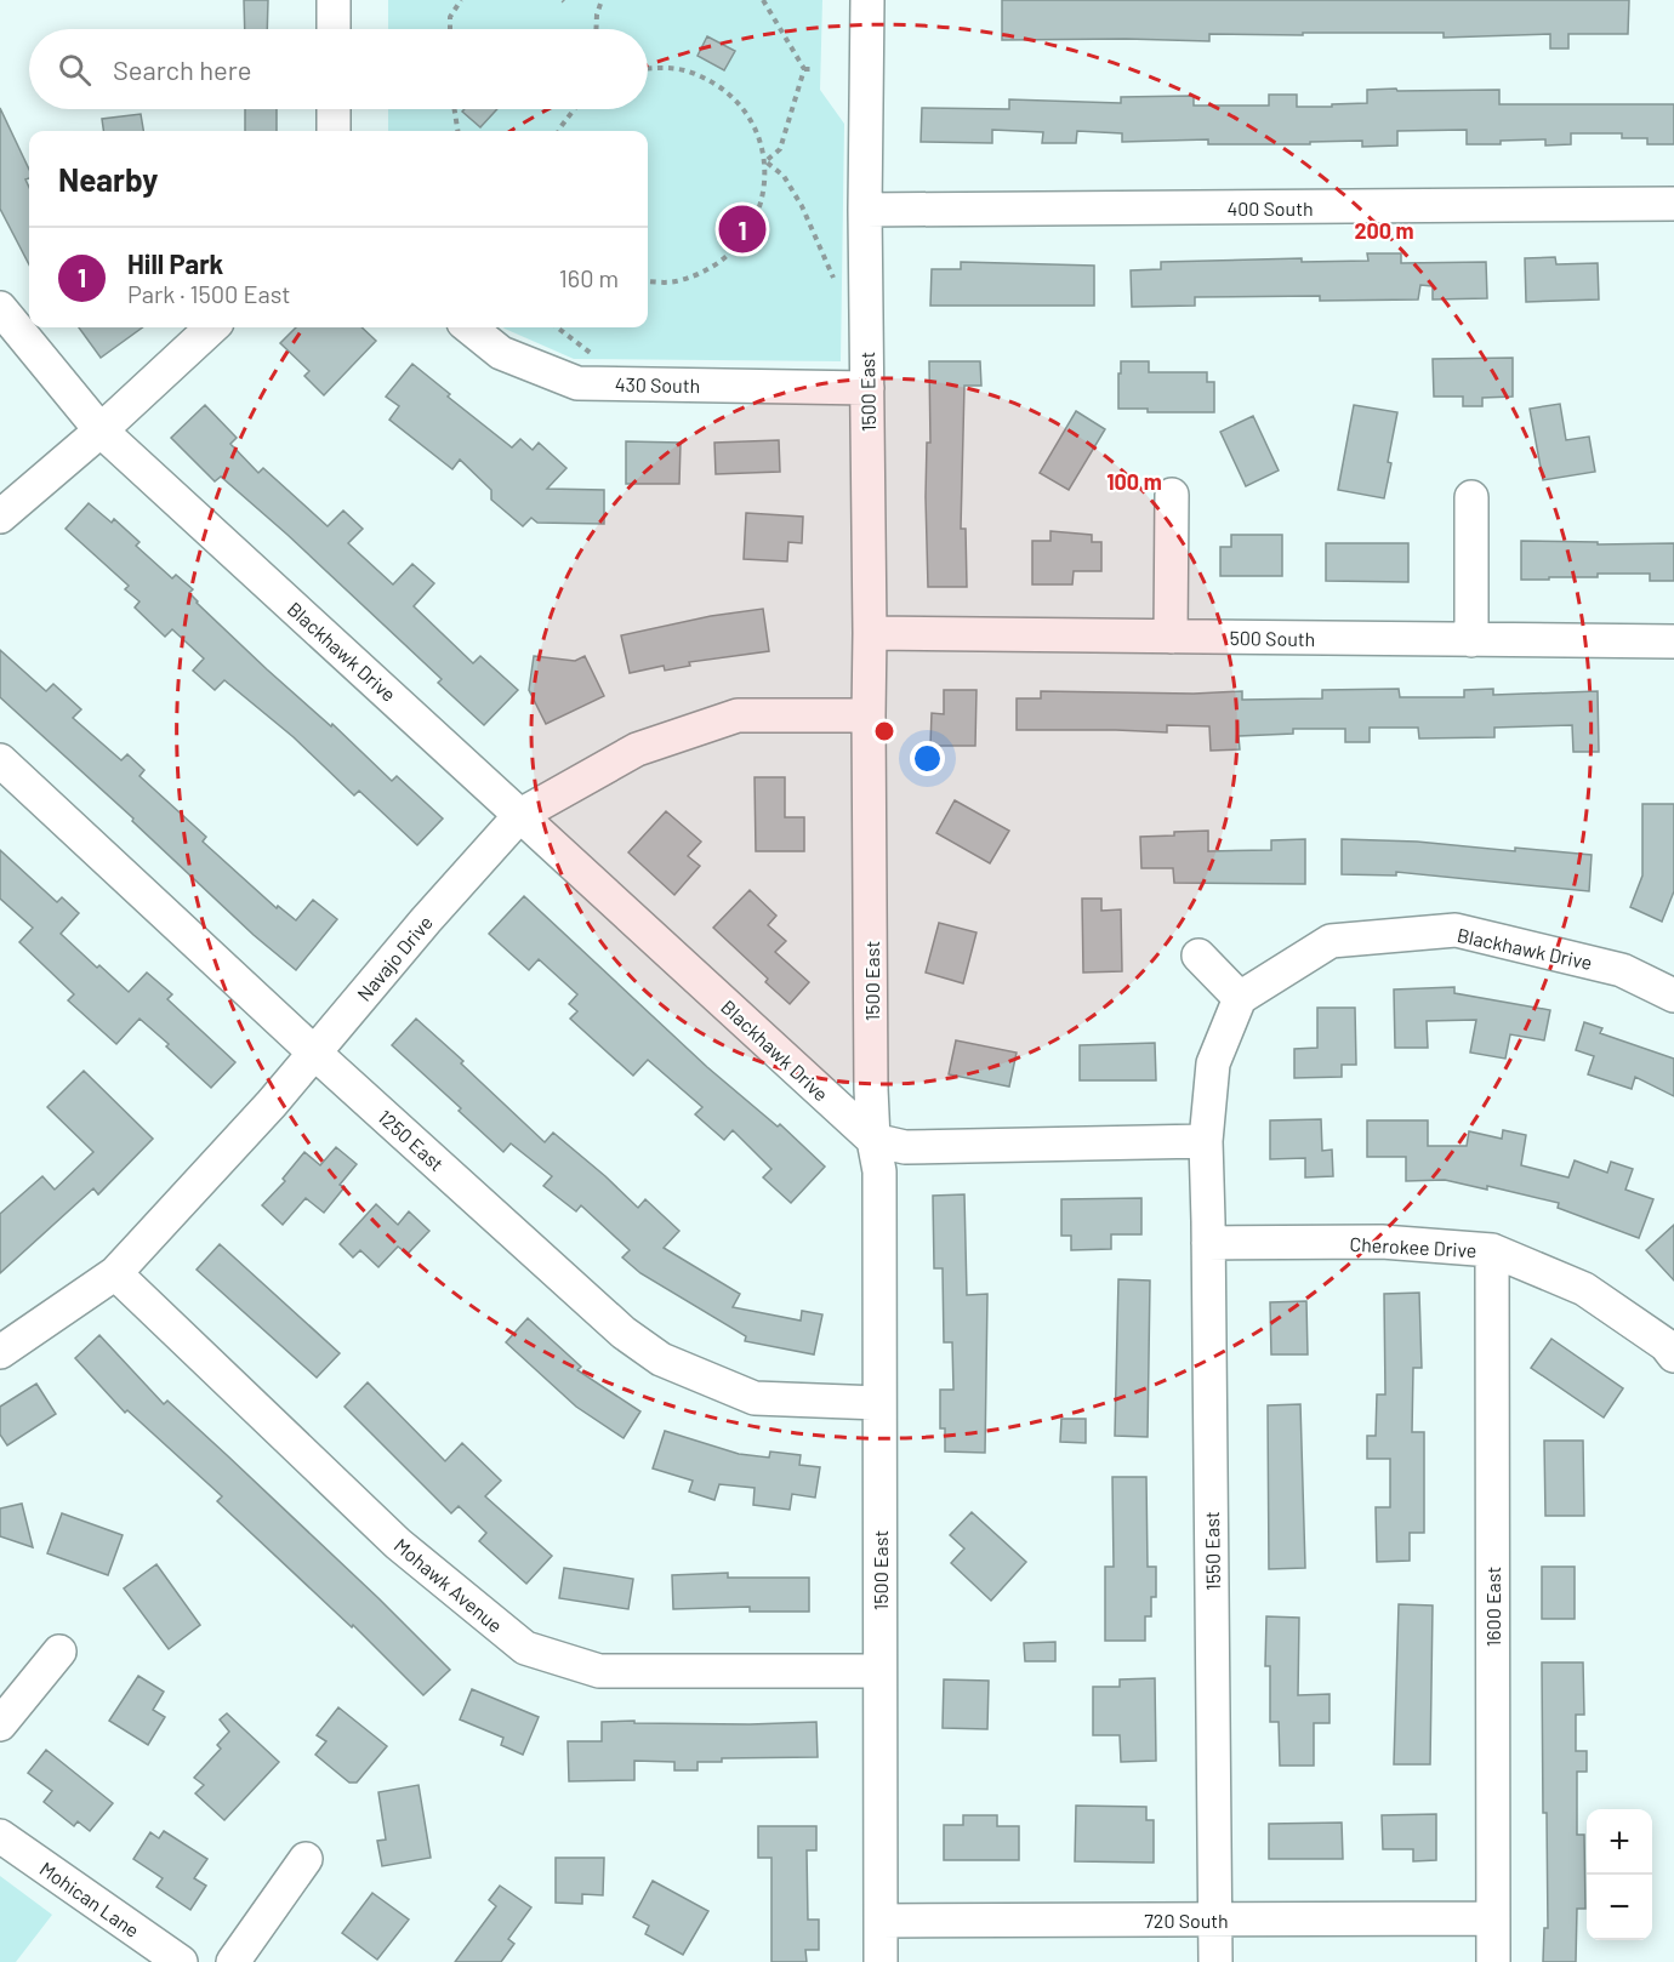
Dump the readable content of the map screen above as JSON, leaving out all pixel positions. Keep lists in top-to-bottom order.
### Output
{
  "streets": {
    "street": [
      "400 South",
      "430 South",
      "1500 East",
      "500 South",
      "Blackhawk Drive",
      "Navajo Drive",
      "1250 East",
      "Cherokee Drive",
      "1550 East",
      "Mohawk Avenue",
      "1600 East",
      "Mohican Lane",
      "720 South"
    ]
  },
  "crossings": [
    ["400 South", "1500 East"],
    ["430 South", "1500 East"],
    ["1500 East", "500 South"],
    ["1500 East", "Blackhawk Drive"],
    ["1500 East", "Navajo Drive"],
    ["1500 East", "1250 East"],
    ["1500 East", "Mohawk Avenue"],
    ["1500 East", "720 South"],
    ["Blackhawk Drive", "Navajo Drive"],
    ["Navajo Drive", "1250 East"],
    ["Navajo Drive", "Mohawk Avenue"],
    ["Cherokee Drive", "1550 East"],
    ["Cherokee Drive", "1600 East"],
    ["1550 East", "720 South"],
    ["1600 East", "720 South"]
  ],
  "page": {
    "search": "Search here",
    "heading": "Nearby",
    "pins": "1",
    "list": [
      {
        "mark": "1",
        "name": "Hill Park",
        "note": "Park · 1500 East",
        "value": "160 m"
      }
    ],
    "map_buttons": ["+", "−"]
  },
  "rings": ["200 m", "100 m"]
}
